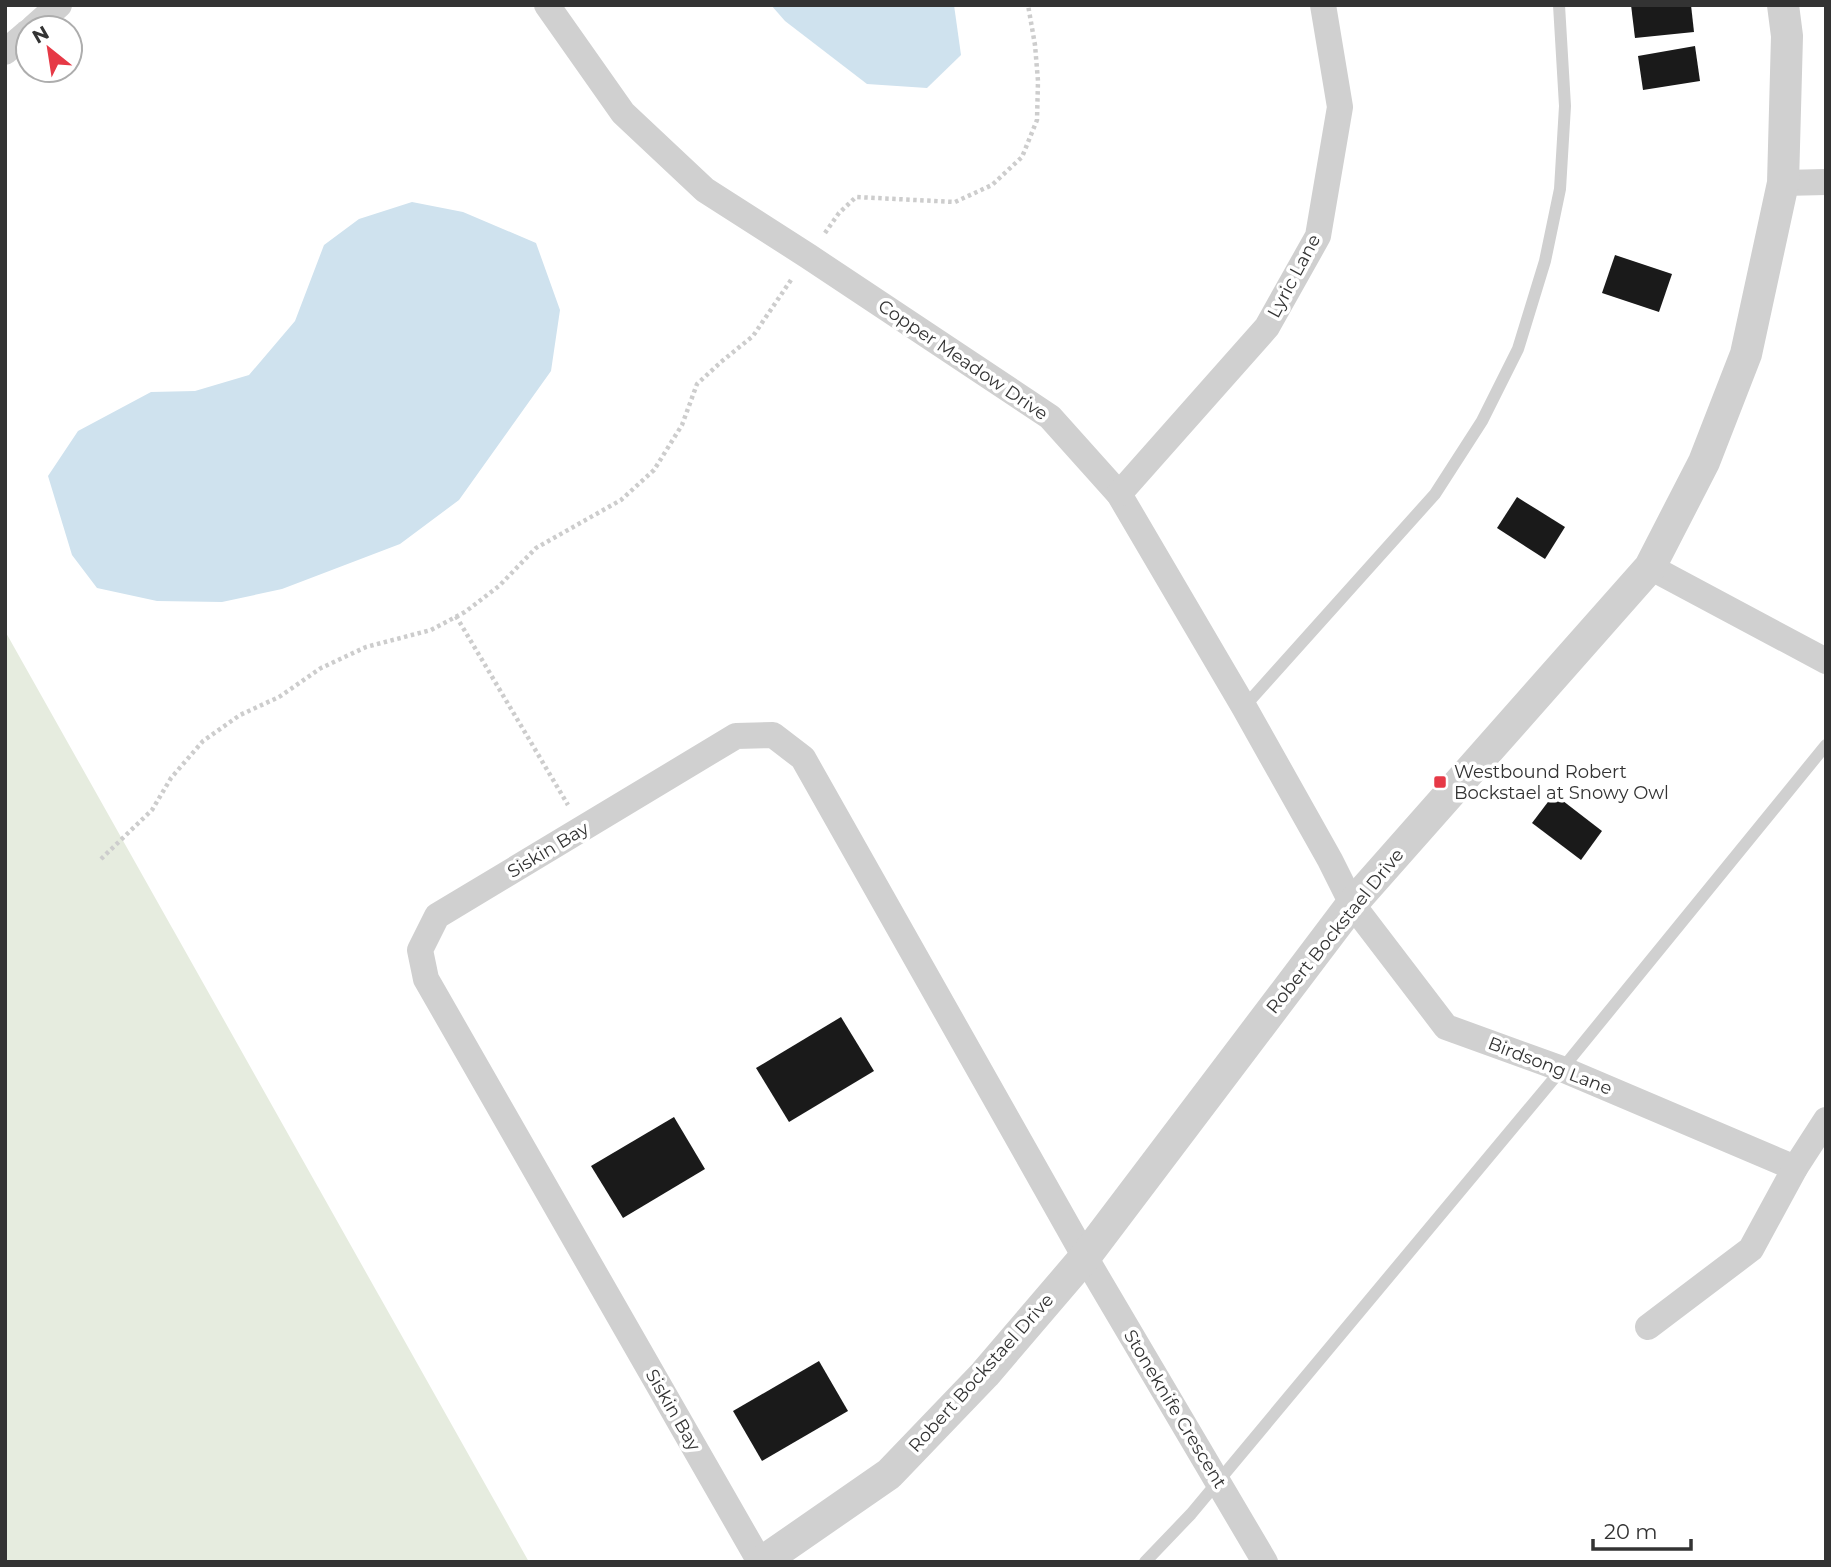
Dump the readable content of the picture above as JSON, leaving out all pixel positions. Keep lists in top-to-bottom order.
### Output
{
  "streets": {
    "street": [
      "Lyric Lane",
      "Copper Meadow Drive",
      "Siskin Bay",
      "Robert Bockstael Drive",
      "Birdsong Lane",
      "Stoneknife Crescent"
    ]
  },
  "crossings": [
    ["Lyric Lane", "Copper Meadow Drive"],
    ["Copper Meadow Drive", "Robert Bockstael Drive"],
    ["Copper Meadow Drive", "Birdsong Lane"],
    ["Siskin Bay", "Robert Bockstael Drive"],
    ["Siskin Bay", "Stoneknife Crescent"],
    ["Robert Bockstael Drive", "Birdsong Lane"],
    ["Robert Bockstael Drive", "Stoneknife Crescent"]
  ],
  "places": {
    "transit": ["Westbound Robert Bockstael at Snowy Owl"]
  },
  "scale_bar": "20 m",
  "north": "top left"
}
